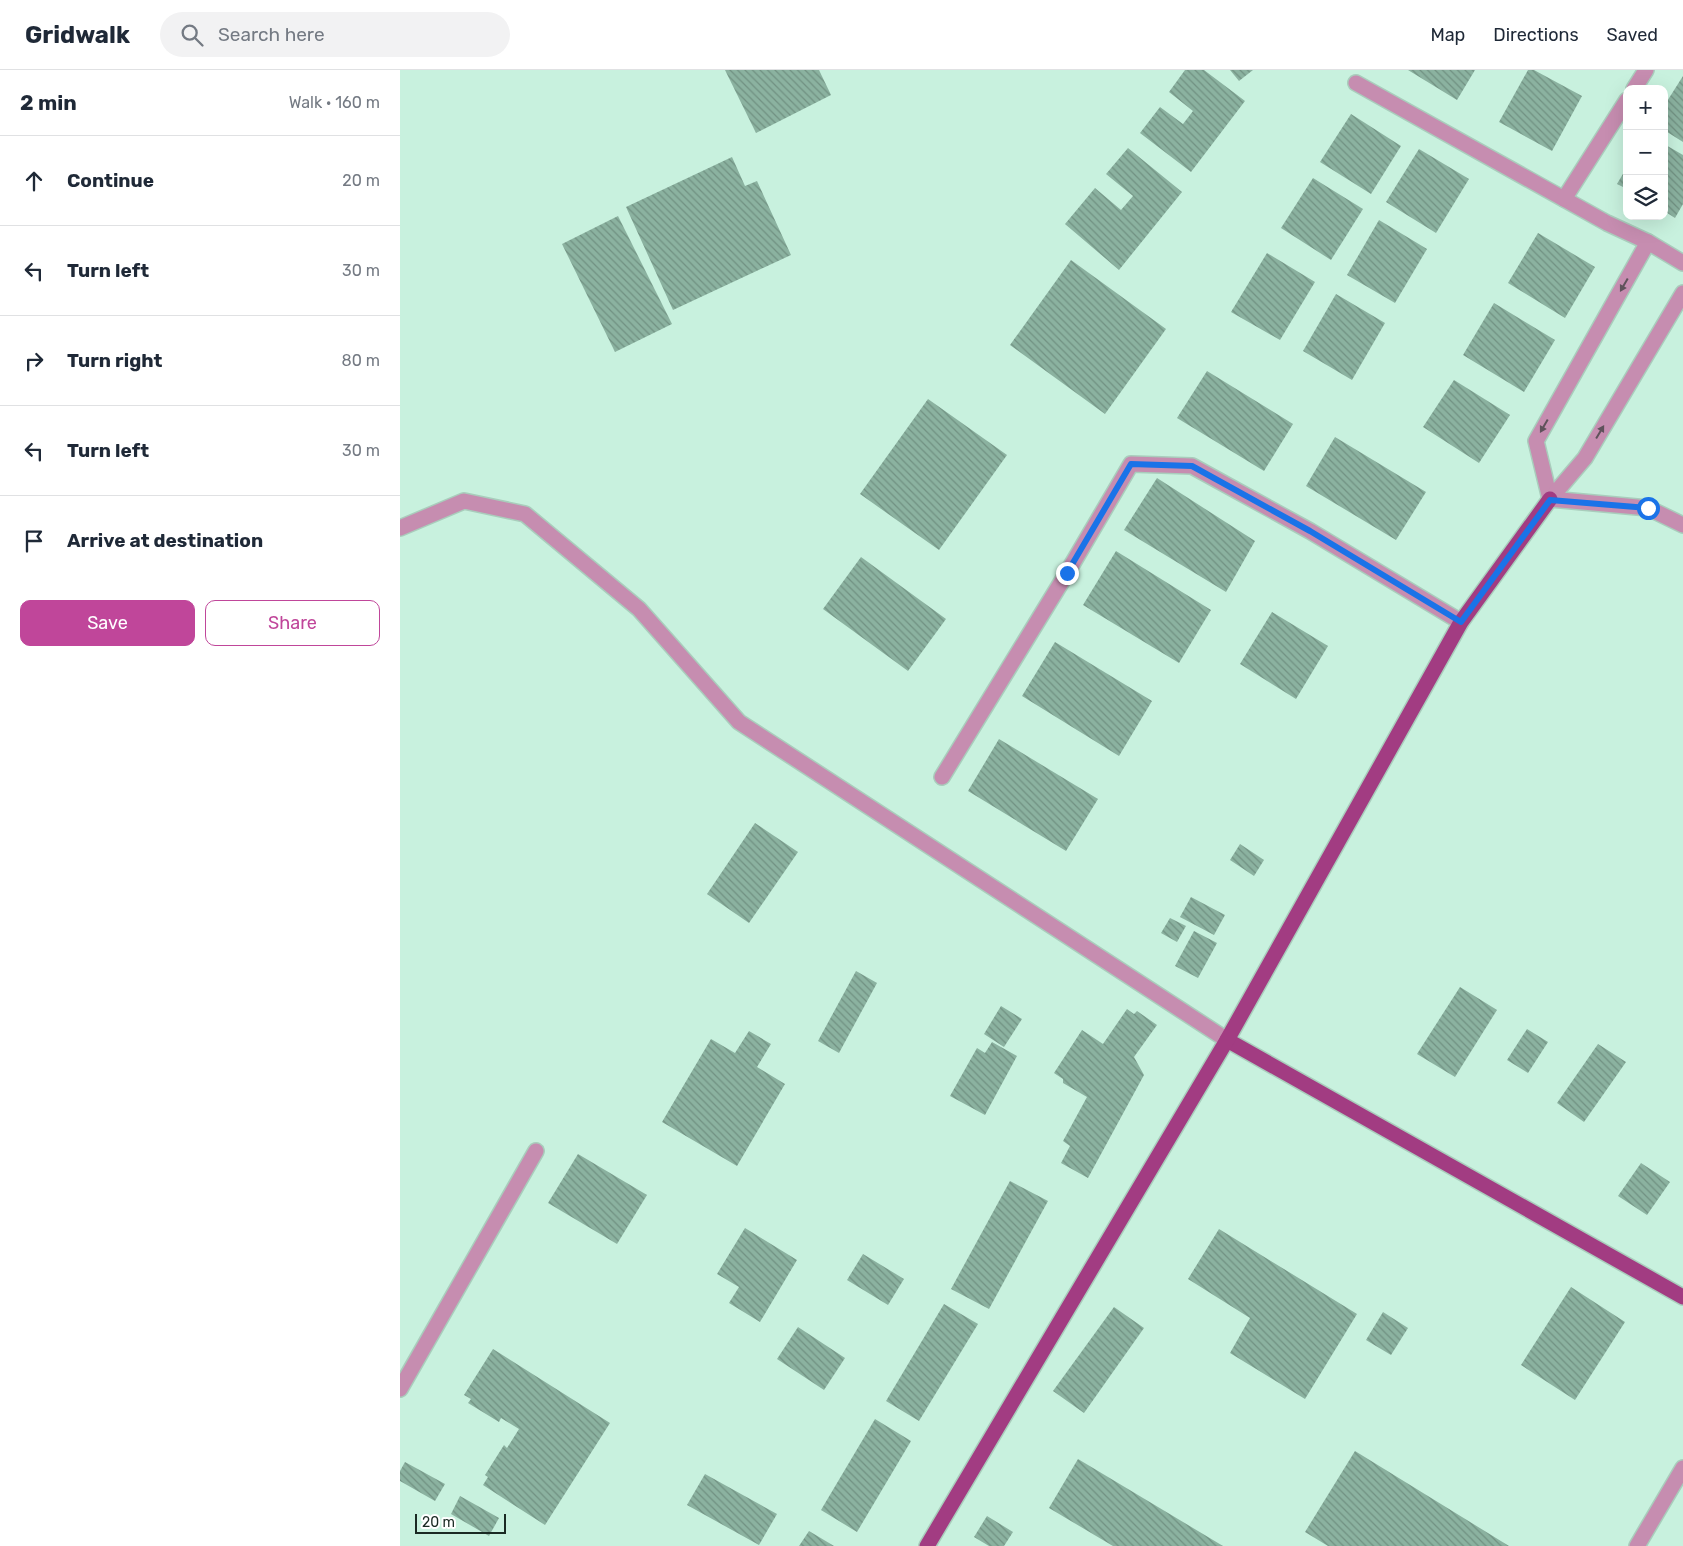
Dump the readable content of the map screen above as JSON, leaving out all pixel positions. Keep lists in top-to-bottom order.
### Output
{
  "scale_bar": "20 m",
  "page": {
    "header": "Gridwalk",
    "search": "Search here",
    "nav": ["Map", "Directions", "Saved"],
    "heading": ["2 min", "Walk · 160 m"],
    "map_buttons": ["+", "−"],
    "list": [
      ["Continue", "20 m"],
      ["Turn left", "30 m"],
      ["Turn right", "80 m"],
      ["Turn left", "30 m"],
      "Arrive at destination"
    ],
    "buttons": ["Save", "Share"],
    "scale": "20 m"
  }
}
